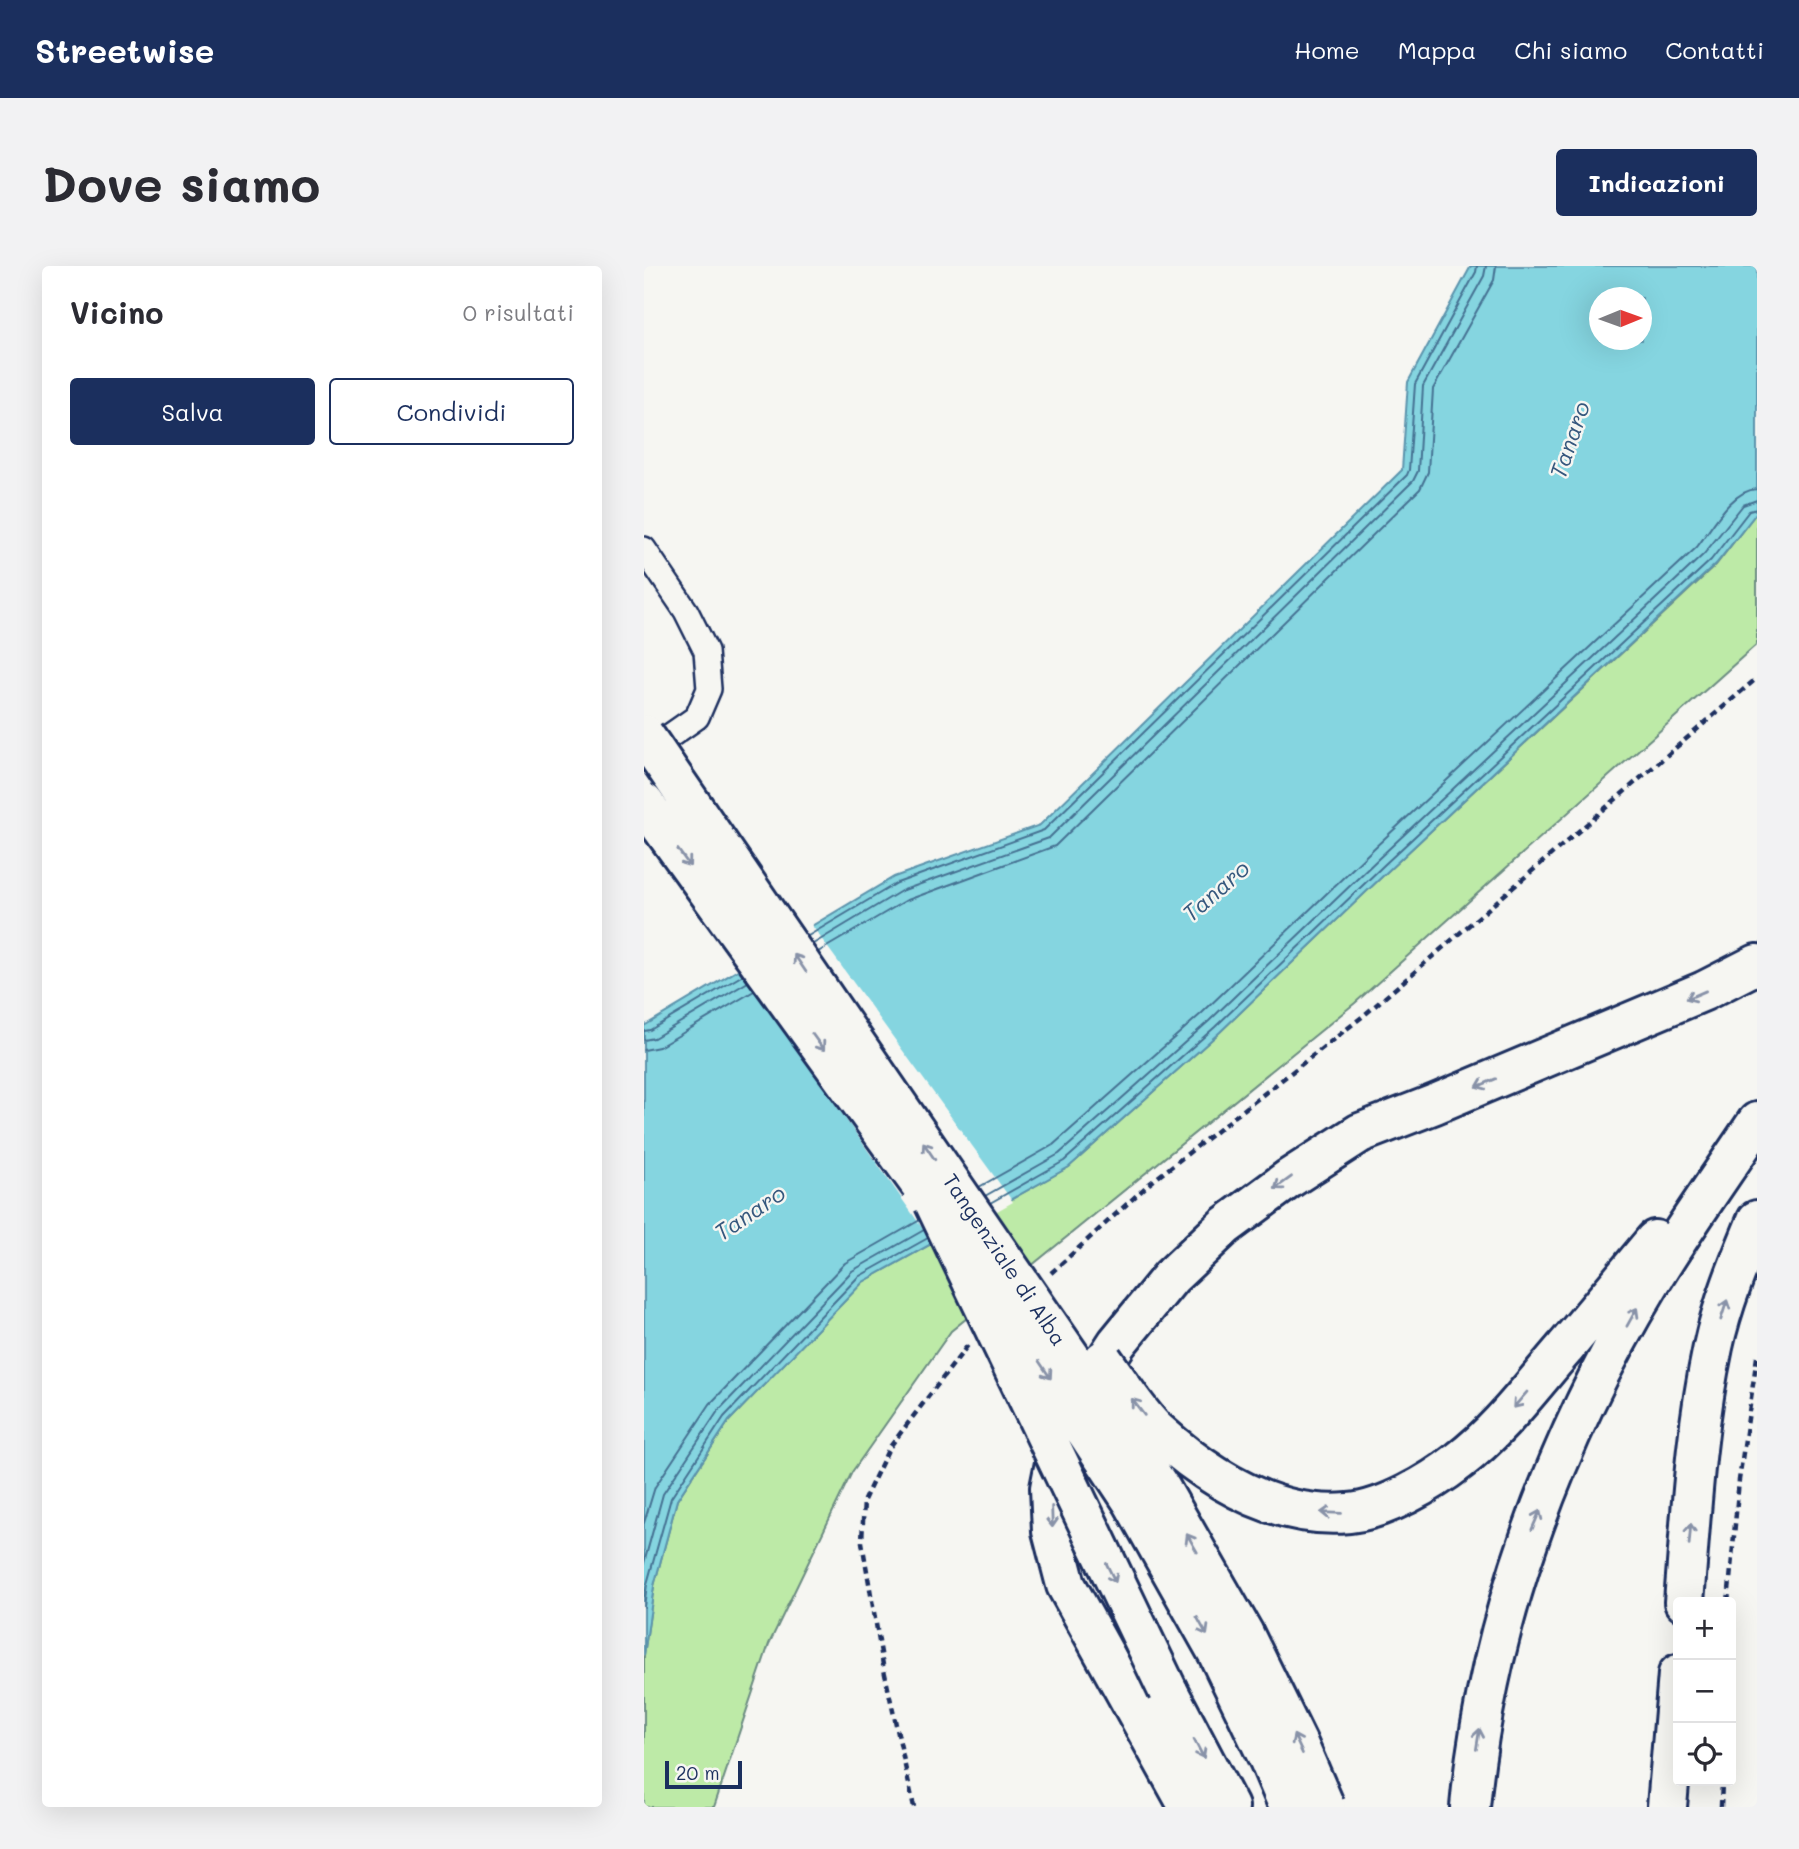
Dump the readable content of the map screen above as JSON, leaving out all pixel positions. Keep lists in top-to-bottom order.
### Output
{
  "streets": {
    "highway": ["Tangenziale di Alba"]
  },
  "water": ["Tanaro"],
  "scale_bar": "20 m",
  "north": "right",
  "page": {
    "header": "Streetwise",
    "nav": [
      "Home",
      "Mappa",
      "Chi siamo",
      "Contatti"
    ],
    "buttons": [
      "Indicazioni",
      ["Salva", "Condividi"]
    ],
    "title": "Dove siamo",
    "heading": ["Vicino", "0 risultati"],
    "map_buttons": ["+", "−"],
    "scale": "20 m"
  }
}
